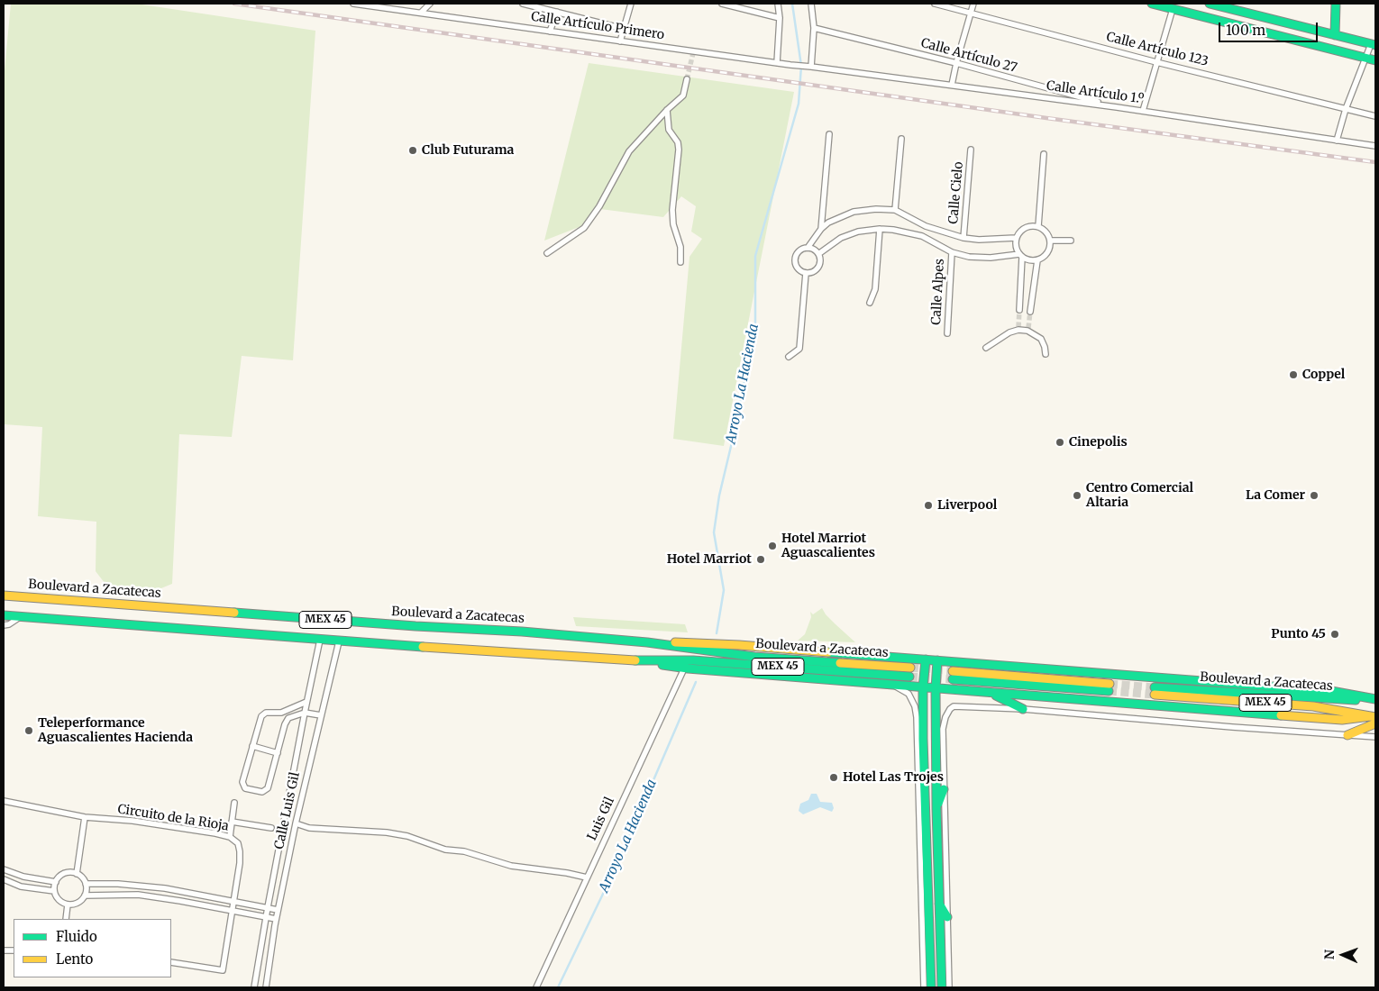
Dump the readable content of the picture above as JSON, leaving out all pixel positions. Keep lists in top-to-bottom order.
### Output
{
  "streets": {
    "main road": ["Boulevard a Zacatecas", "MEX 45"],
    "street": [
      "Calle Artículo Primero",
      "Calle Artículo 123",
      "Calle Artículo 27",
      "Calle Artículo 1.º",
      "Calle Cielo",
      "Calle Alpes",
      "Calle Luis Gil",
      "Circuito de la Rioja",
      "Luis Gil"
    ]
  },
  "crossings": [
    ["Calle Artículo Primero", "Calle Artículo 1.º"],
    ["Calle Artículo 27", "Calle Artículo 1.º"],
    ["Boulevard a Zacatecas", "Calle Luis Gil"],
    ["Boulevard a Zacatecas", "Luis Gil"]
  ],
  "water": ["Arroyo La Hacienda"],
  "places": [
    "Club Futurama",
    "Coppel",
    "Cinepolis",
    "Centro Comercial Altaria",
    "La Comer",
    "Liverpool",
    "Hotel Marriot Aguascalientes",
    "Hotel Marriot",
    "Punto 45",
    "Teleperformance Aguascalientes Hacienda",
    "Hotel Las Trojes"
  ],
  "legend": ["Fluido", "Lento"],
  "scale_bar": "100 m",
  "north": "left"
}
